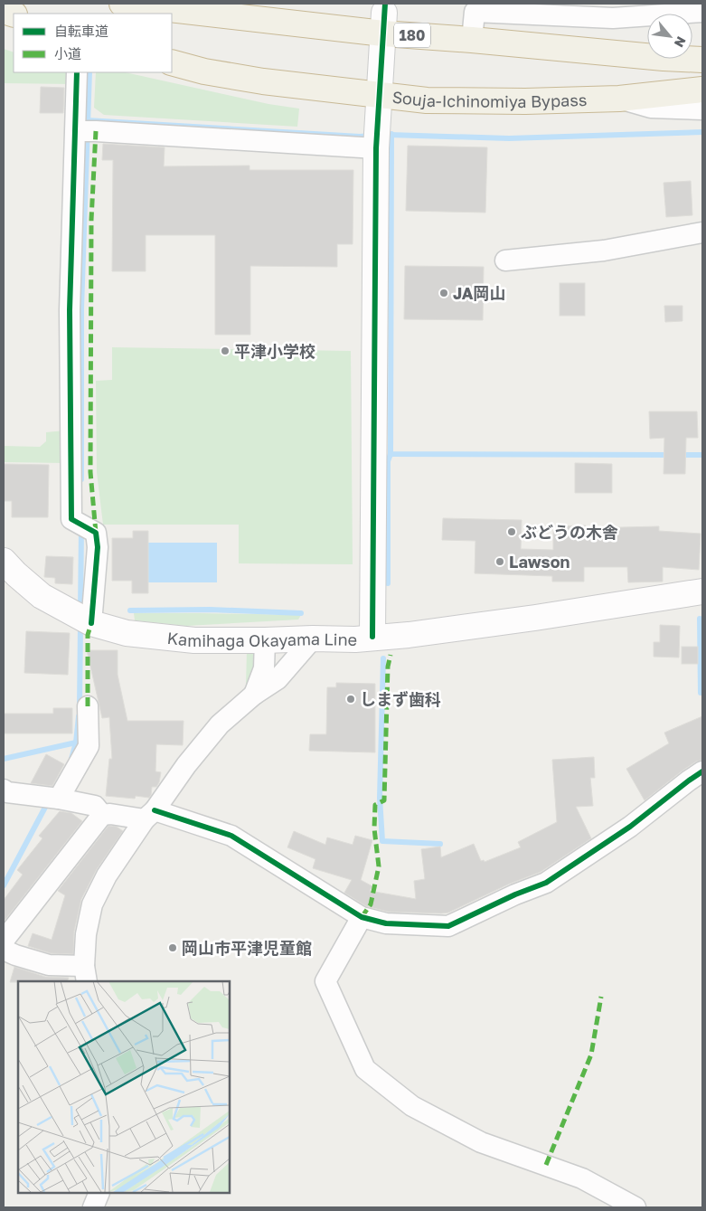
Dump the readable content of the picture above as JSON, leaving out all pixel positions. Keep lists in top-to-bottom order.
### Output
{
  "streets": {
    "highway": ["180", "Souja-Ichinomiya Bypass"],
    "main road": ["Kamihaga Okayama Line"]
  },
  "places": [
    "JA岡山",
    "平津小学校",
    "ぶどうの木舎",
    "Lawson",
    "しまず歯科",
    "岡山市平津児童館"
  ],
  "legend": ["自転車道", "小道"],
  "north": "bottom right"
}
